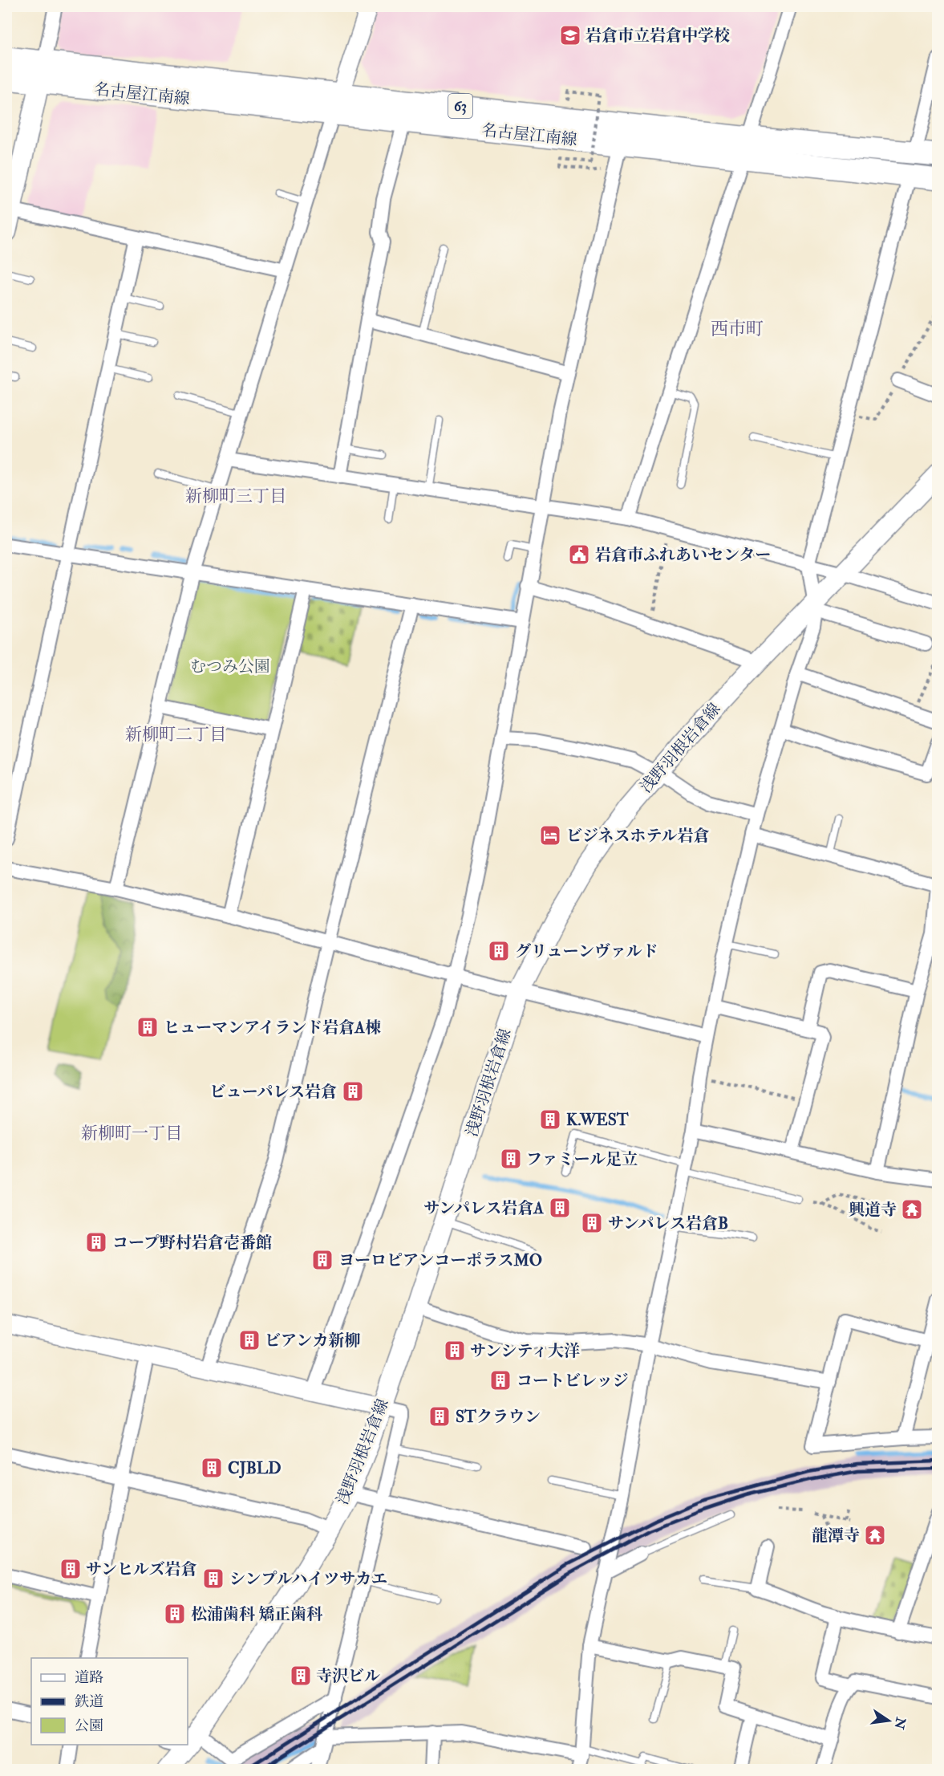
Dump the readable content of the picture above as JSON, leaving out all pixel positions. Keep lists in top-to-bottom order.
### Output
{
  "streets": {
    "main road": ["名古屋江南線", "63", "浅野羽根岩倉線"]
  },
  "districts": [
    "西市町",
    "新柳町三丁目",
    "新柳町二丁目",
    "新柳町一丁目"
  ],
  "parks": ["むつみ公園"],
  "places": {
    "school or university": ["岩倉市立岩倉中学校"],
    "public building": ["岩倉市ふれあいセンター"],
    "hotel": ["ビジネスホテル岩倉"],
    "building": [
      "グリューンヴァルド",
      "ヒューマンアイランド岩倉A棟",
      "ビューパレス岩倉",
      "K.WEST",
      "ファミール足立",
      "サンパレス岩倉A",
      "サンパレス岩倉B",
      "コープ野村岩倉壱番館",
      "ヨーロピアンコーポラスMO",
      "ビアンカ新柳",
      "サンシティ大洋",
      "コートビレッジ",
      "STクラウン",
      "CJBLD",
      "サンヒルズ岩倉",
      "シンプルハイツサカエ",
      "松浦歯科 矯正歯科",
      "寺沢ビル"
    ],
    "temple": ["興道寺", "龍潭寺"]
  },
  "legend": ["道路", "鉄道", "公園"],
  "north": "right"
}
